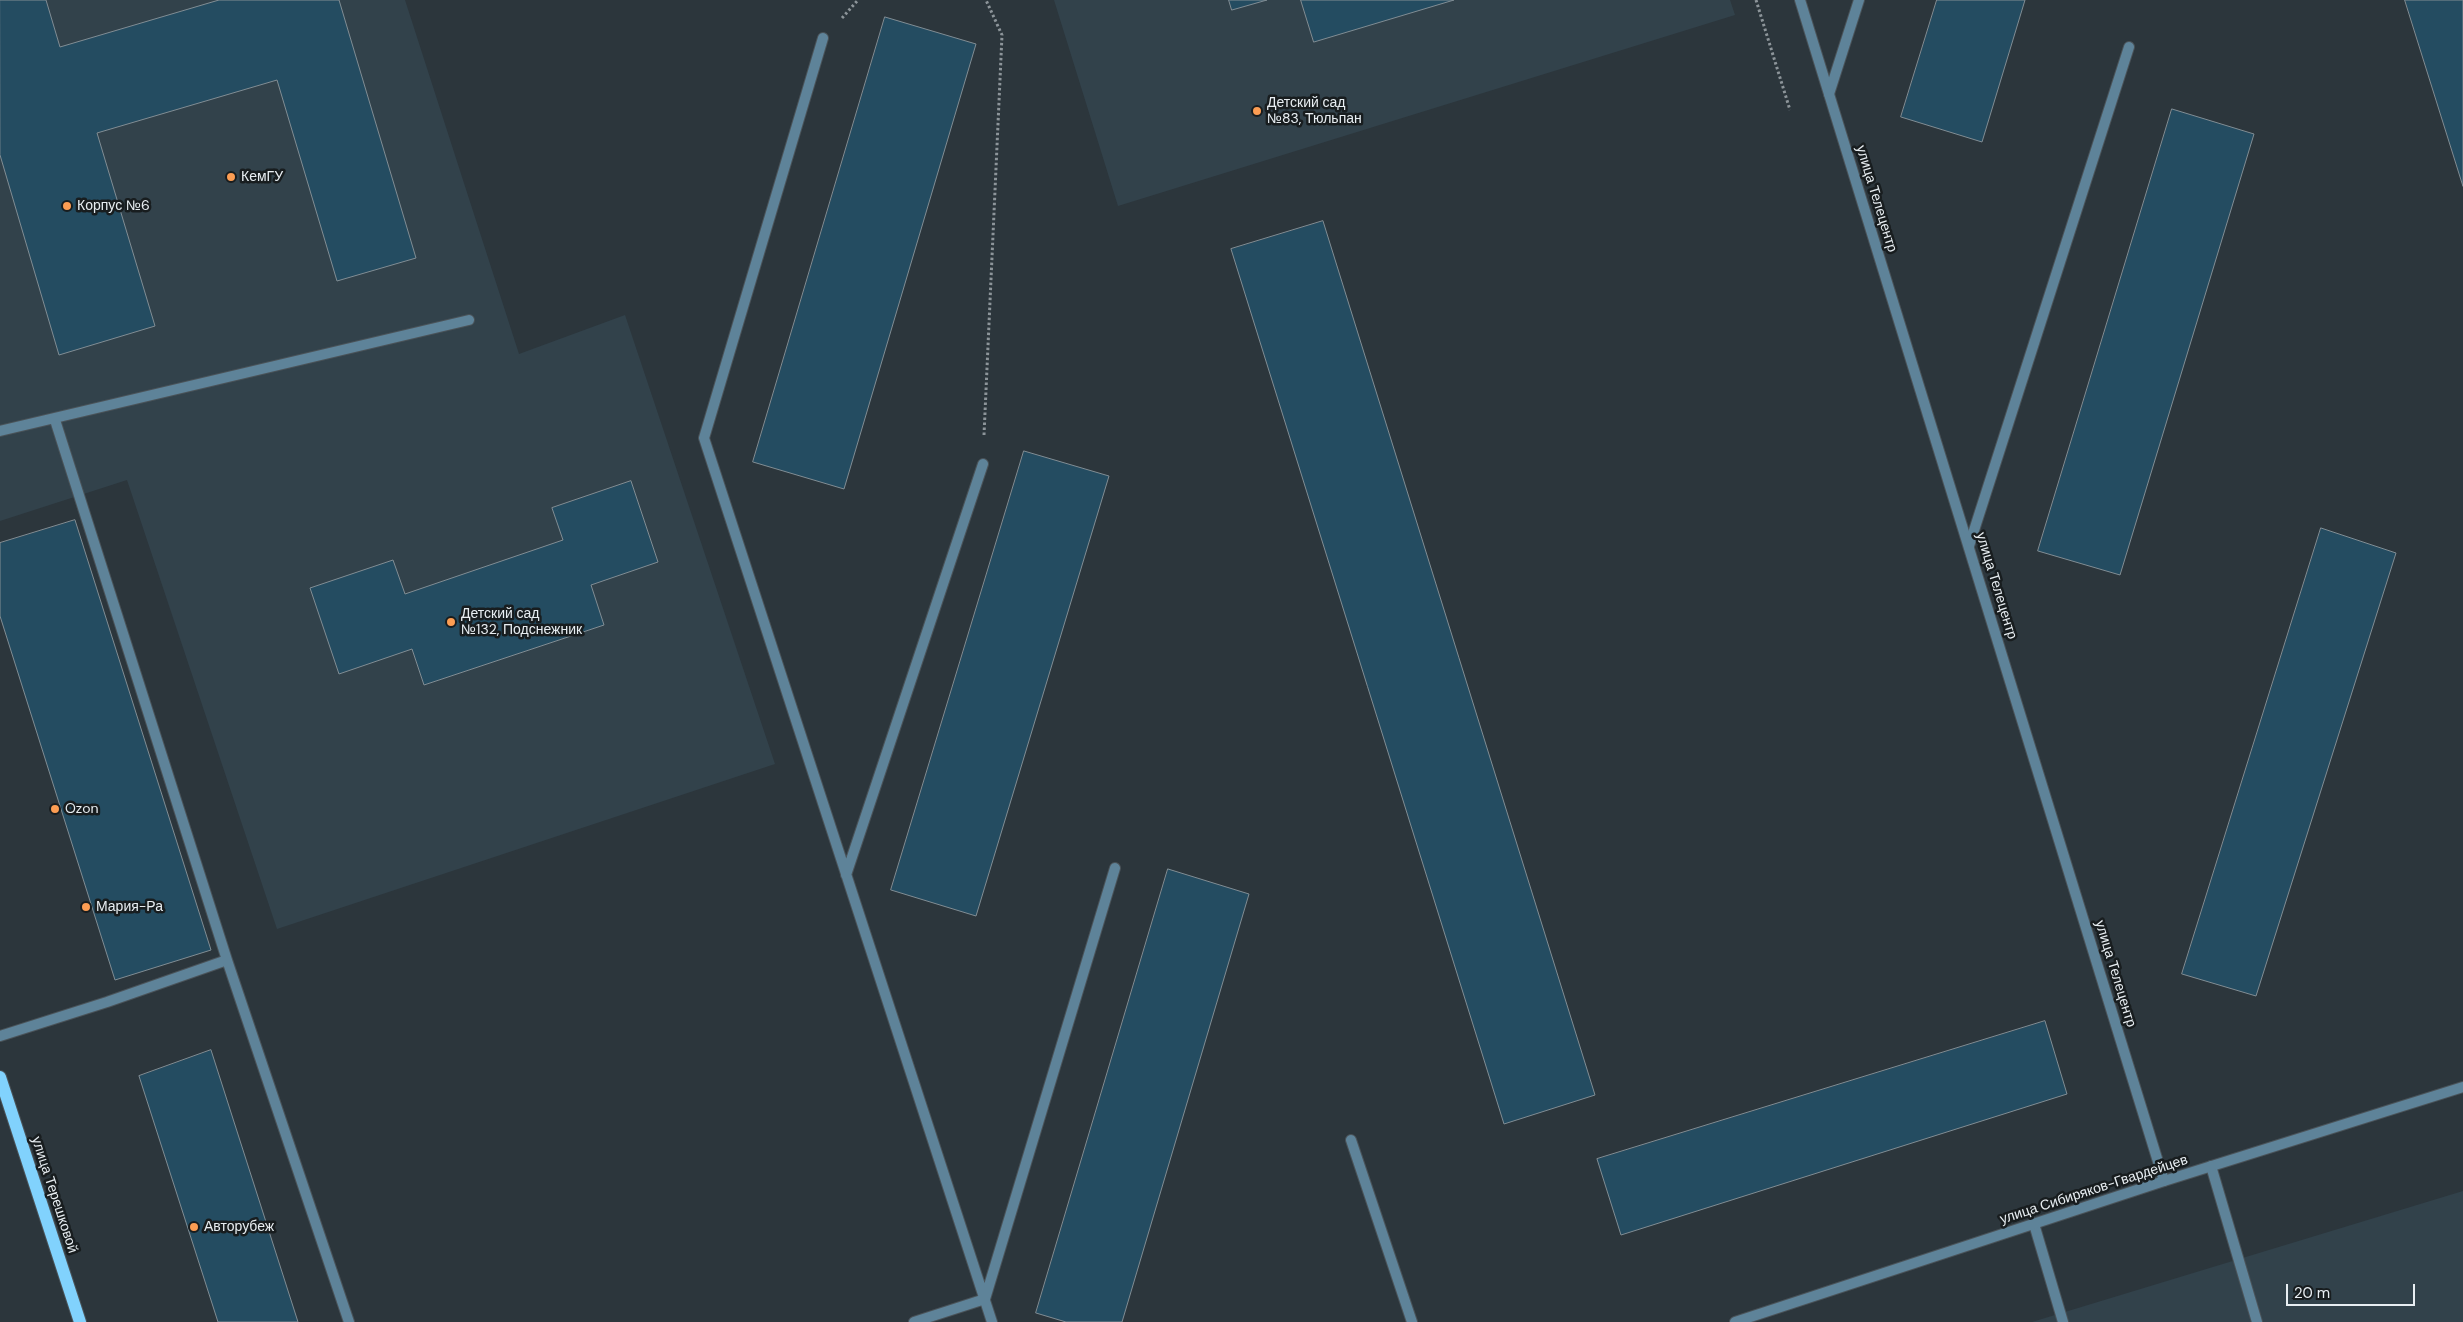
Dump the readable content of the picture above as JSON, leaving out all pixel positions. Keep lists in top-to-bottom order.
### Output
{
  "streets": {
    "main road": ["улица Терешковой"],
    "street": ["улица Телецентр", "улица Сибиряков-Гвардейцев"]
  },
  "crossings": [
    ["улица Телецентр", "улица Сибиряков-Гвардейцев"]
  ],
  "places": [
    "Детский сад №83, Тюльпан",
    "КемГУ",
    "Корпус №6",
    "Детский сад №132, Подснежник",
    "Ozon",
    "Мария-Ра",
    "Авторубеж"
  ],
  "scale_bar": "20 m"
}
